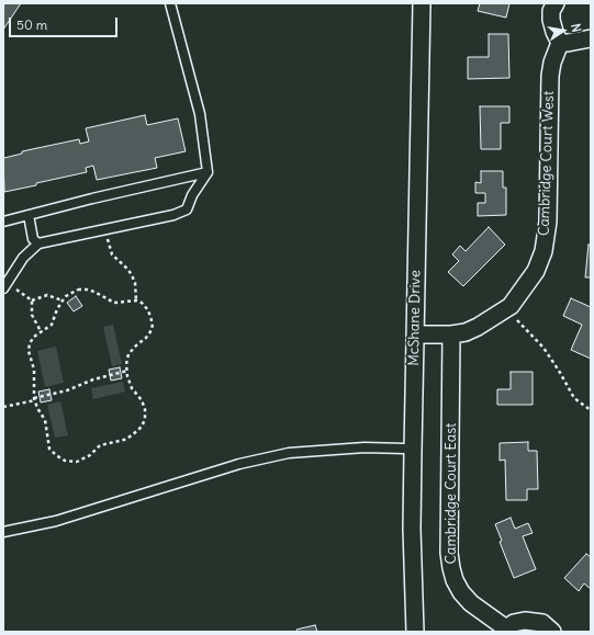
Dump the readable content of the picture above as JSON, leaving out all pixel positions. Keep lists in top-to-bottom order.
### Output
{
  "streets": {
    "street": ["Cambridge Court West", "McShane Drive", "Cambridge Court East"]
  },
  "crossings": [
    ["Cambridge Court West", "McShane Drive"],
    ["Cambridge Court West", "Cambridge Court East"]
  ],
  "scale_bar": "50 m",
  "north": "right"
}
